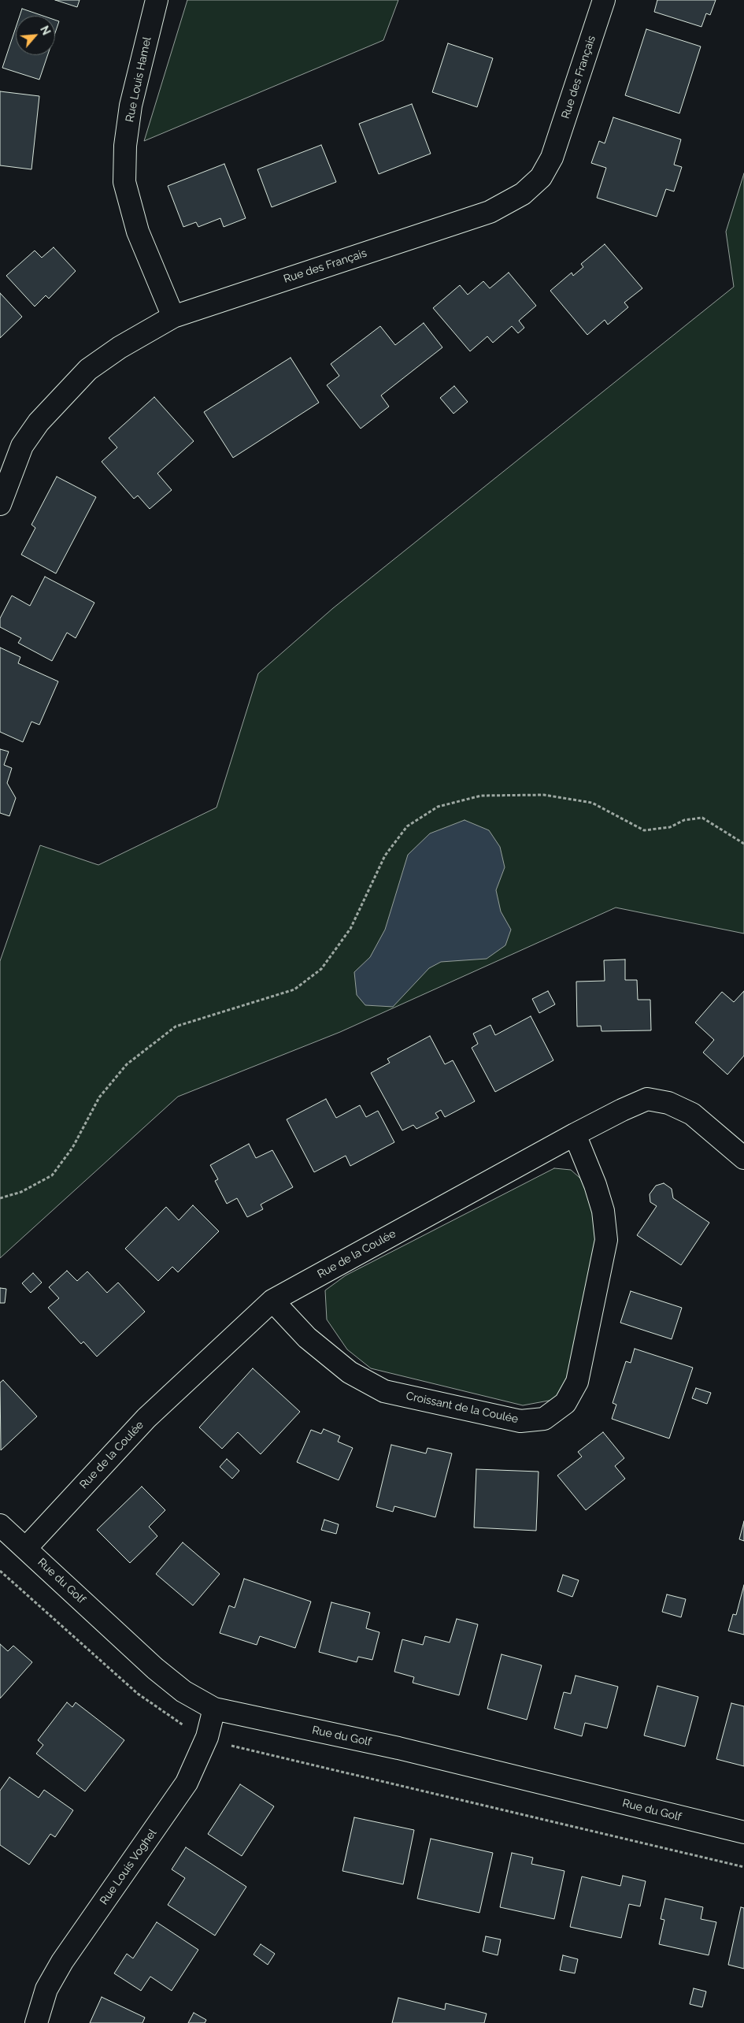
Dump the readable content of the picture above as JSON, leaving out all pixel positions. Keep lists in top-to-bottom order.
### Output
{
  "streets": {
    "street": [
      "Rue des Français",
      "Rue Louis Hamel",
      "Rue de la Coulée",
      "Croissant de la Coulée",
      "Rue du Golf",
      "Rue Louis Voghel"
    ]
  },
  "crossings": [
    ["Rue des Français", "Rue Louis Hamel"],
    ["Rue de la Coulée", "Croissant de la Coulée"],
    ["Rue de la Coulée", "Rue du Golf"],
    ["Rue du Golf", "Rue Louis Voghel"]
  ],
  "north": "top right"
}
